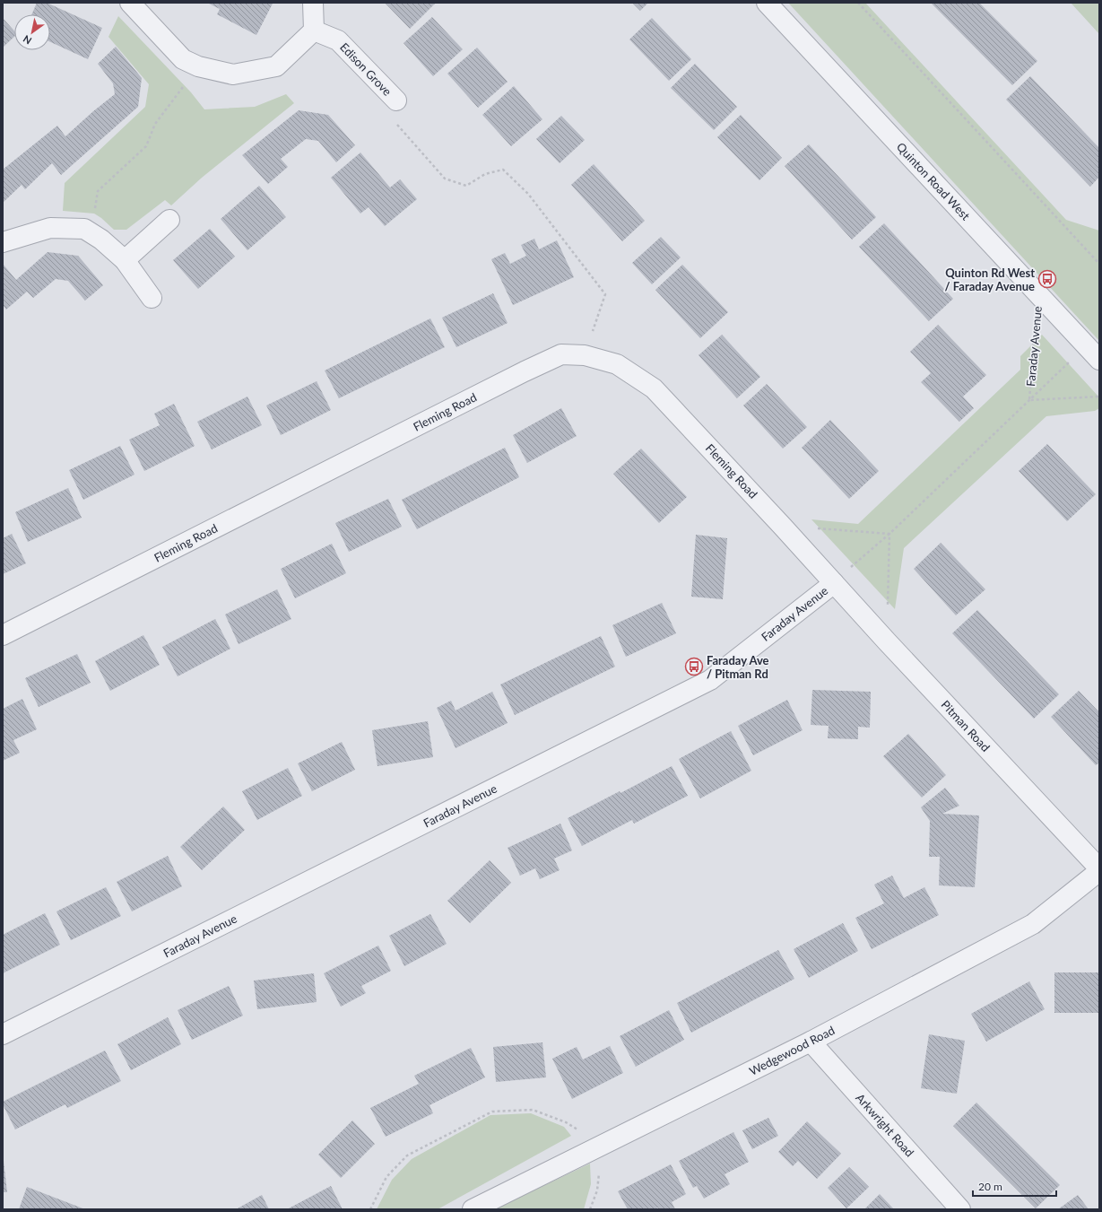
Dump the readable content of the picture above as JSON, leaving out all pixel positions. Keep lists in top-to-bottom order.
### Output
{
  "streets": {
    "street": [
      "Edison Grove",
      "Quinton Road West",
      "Faraday Avenue",
      "Fleming Road",
      "Pitman Road",
      "Wedgewood Road",
      "Arkwright Road"
    ]
  },
  "crossings": [
    ["Quinton Road West", "Faraday Avenue"],
    ["Faraday Avenue", "Fleming Road"],
    ["Faraday Avenue", "Pitman Road"],
    ["Fleming Road", "Pitman Road"],
    ["Pitman Road", "Wedgewood Road"],
    ["Wedgewood Road", "Arkwright Road"]
  ],
  "places": {
    "bus stop": ["Quinton Rd West / Faraday Avenue", "Faraday Ave / Pitman Rd"]
  },
  "scale_bar": "20 m",
  "north": "bottom left"
}
